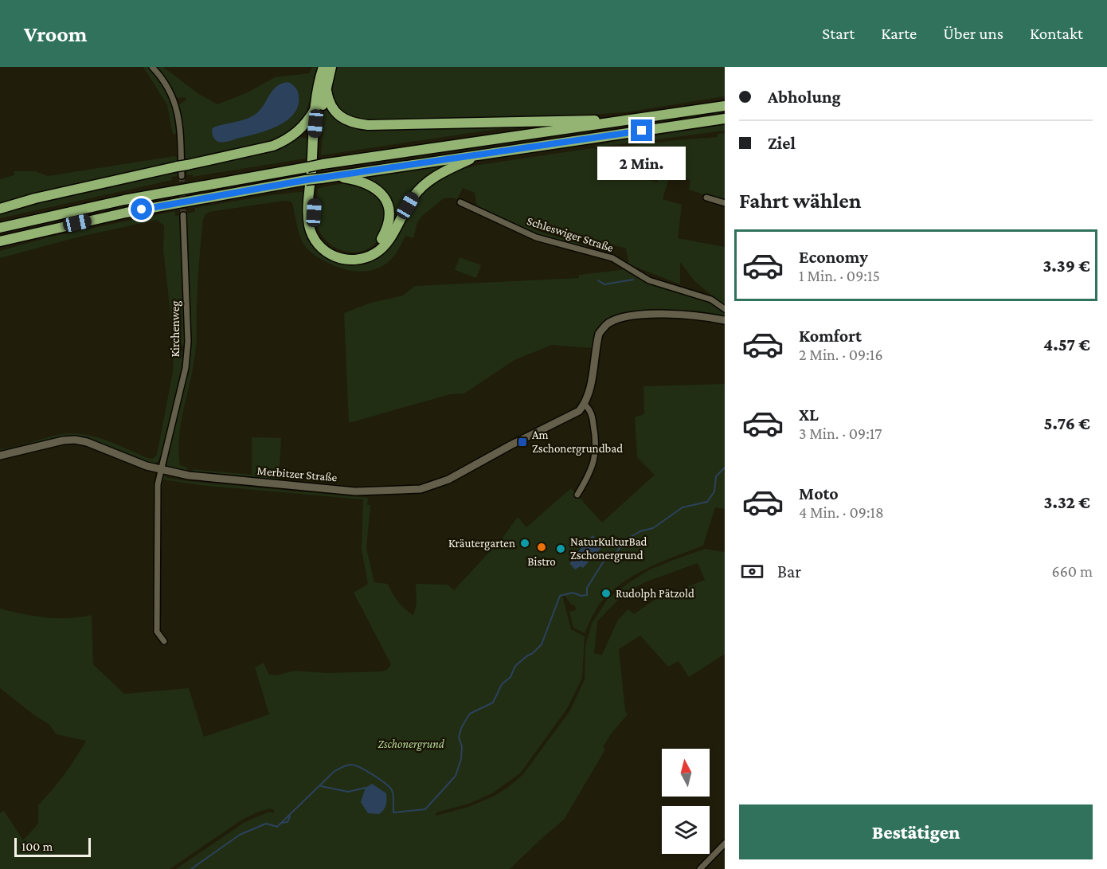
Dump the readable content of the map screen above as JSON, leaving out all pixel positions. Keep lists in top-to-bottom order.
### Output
{
  "streets": {
    "street": ["Schleswiger Straße", "Kirchenweg", "Merbitzer Straße"]
  },
  "crossings": [
    ["Kirchenweg", "Merbitzer Straße"]
  ],
  "parks": ["Zschonergrund"],
  "places": {
    "transit": ["Am Zschonergrundbad"],
    "other": [
      "Kräutergarten",
      "Bistro",
      "NaturKulturBad Zschonergrund",
      "Rudolph Pätzold"
    ]
  },
  "scale_bar": "100 m",
  "north": "top",
  "page": {
    "header": "Vroom",
    "nav": [
      "Start",
      "Karte",
      "Über uns",
      "Kontakt"
    ],
    "banner": ["Abholung", "Ziel"],
    "bubble": "2 Min.",
    "heading": "Fahrt wählen",
    "list": [
      {
        "name": "Economy",
        "note": "1 Min. · 09:15",
        "value": "3.39 €"
      },
      {
        "name": "Komfort",
        "note": "2 Min. · 09:16",
        "value": "4.57 €"
      },
      {
        "name": "XL",
        "note": "3 Min. · 09:17",
        "value": "5.76 €"
      },
      {
        "name": "Moto",
        "note": "4 Min. · 09:18",
        "value": "3.32 €"
      }
    ],
    "pay": ["Bar", "660 m"],
    "buttons": "Bestätigen",
    "scale": "100 m"
  }
}
